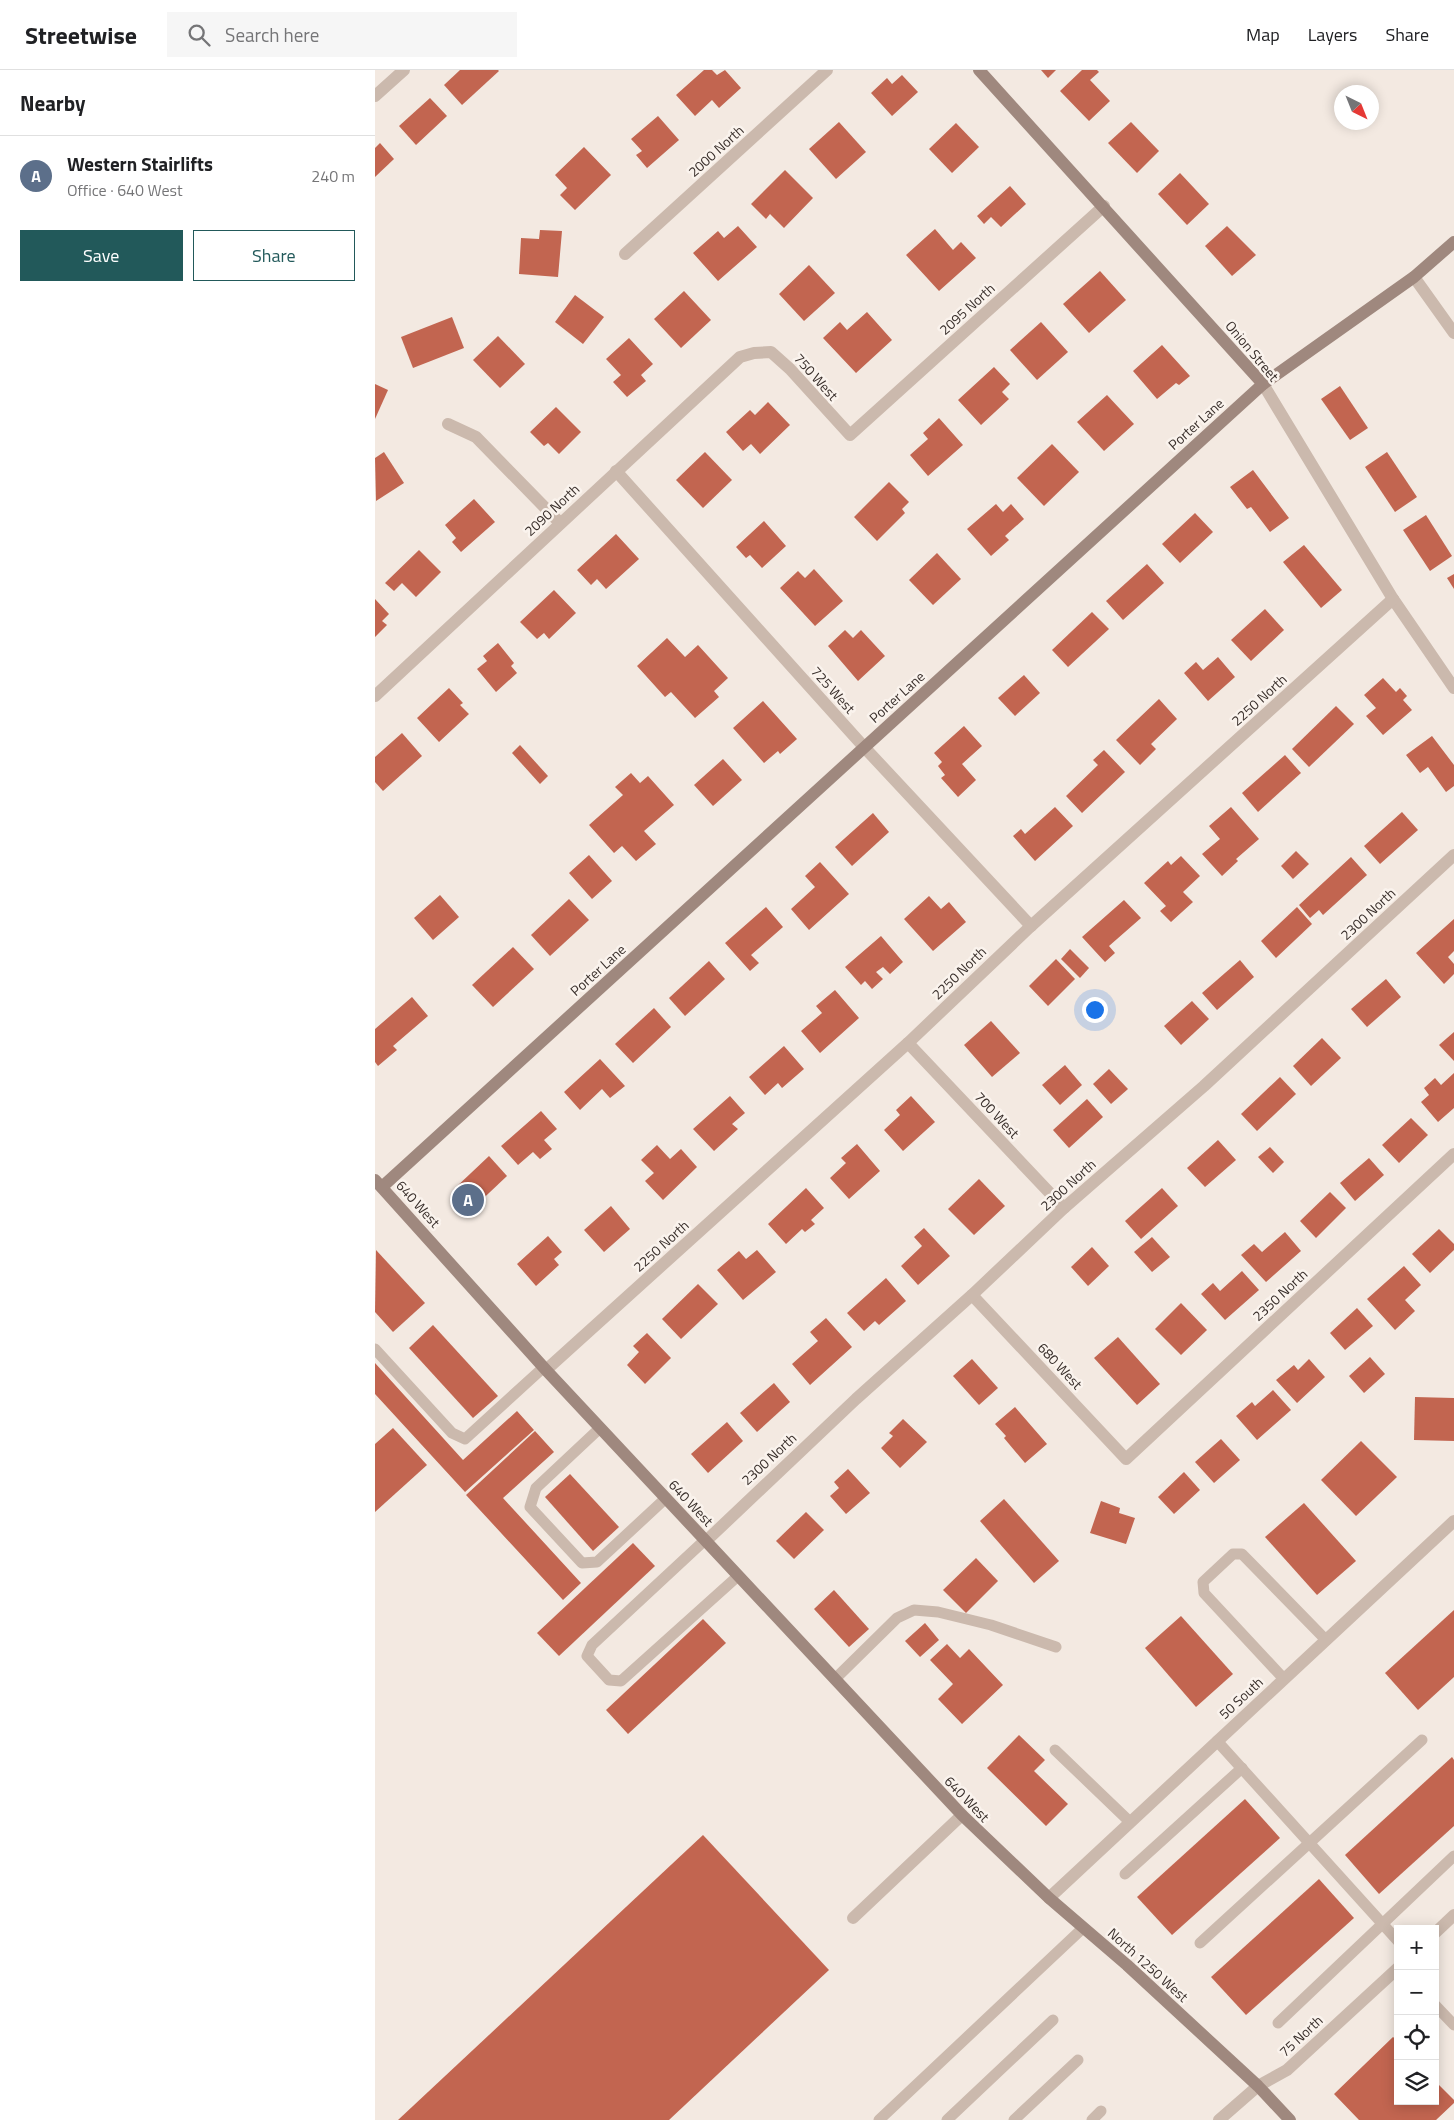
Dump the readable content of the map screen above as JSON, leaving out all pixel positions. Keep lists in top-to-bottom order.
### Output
{
  "streets": {
    "street": [
      "2000 North",
      "2095 North",
      "Onion Street",
      "750 West",
      "Porter Lane",
      "2090 North",
      "725 West",
      "2250 North",
      "2300 North",
      "700 West",
      "640 West",
      "2350 North",
      "680 West",
      "50 South",
      "North 1250 West",
      "75 North"
    ]
  },
  "crossings": [
    ["2095 North", "Onion Street"],
    ["2095 North", "750 West"],
    ["Onion Street", "Porter Lane"],
    ["Onion Street", "2250 North"],
    ["750 West", "2090 North"],
    ["Porter Lane", "725 West"],
    ["Porter Lane", "640 West"],
    ["2090 North", "725 West"],
    ["725 West", "2250 North"],
    ["2250 North", "700 West"],
    ["2250 North", "640 West"],
    ["2300 North", "700 West"],
    ["2300 North", "640 West"],
    ["2300 North", "680 West"],
    ["640 West", "North 1250 West"],
    ["2350 North", "680 West"],
    ["50 South", "North 1250 West"],
    ["North 1250 West", "75 North"]
  ],
  "north": "bottom right",
  "page": {
    "header": "Streetwise",
    "search": "Search here",
    "nav": ["Map", "Layers", "Share"],
    "heading": "Nearby",
    "list": [
      {
        "mark": "A",
        "name": "Western Stairlifts",
        "note": "Office · 640 West",
        "value": "240 m"
      }
    ],
    "buttons": ["Save", "Share"],
    "pins": "A",
    "map_buttons": ["+", "−"]
  }
}
